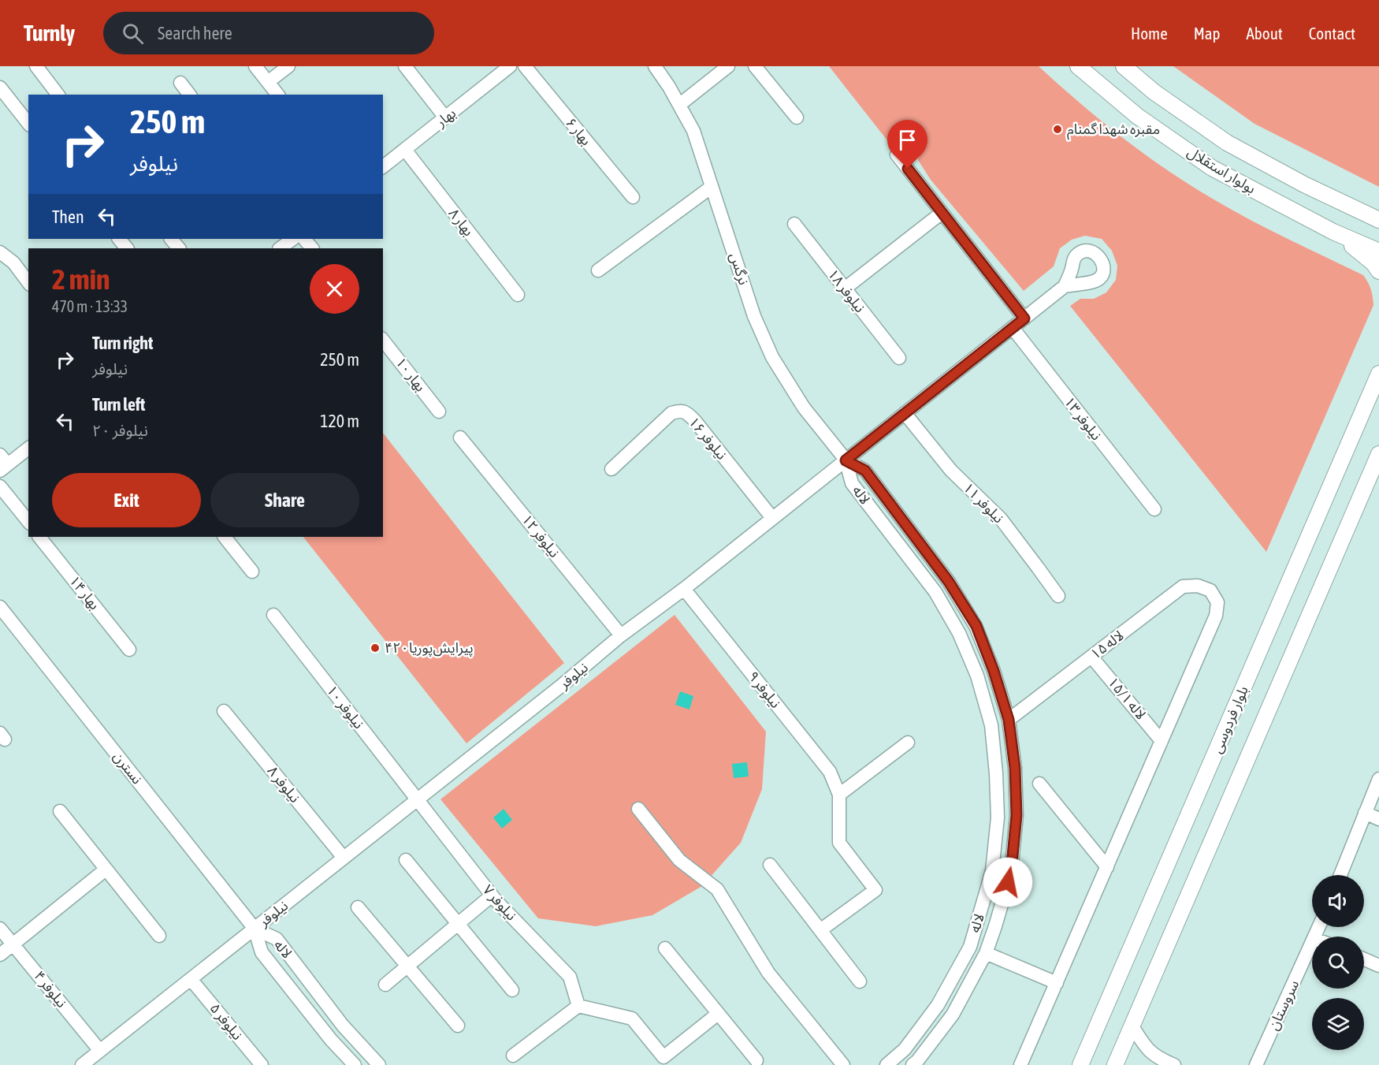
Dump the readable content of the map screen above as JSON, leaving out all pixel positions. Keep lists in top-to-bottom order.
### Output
{
  "streets": {
    "main road": ["بولوار استقلال", "بلوار فردوسی"],
    "street": [
      "بهار",
      "بهار ۶",
      "بهار ۸",
      "نرگس",
      "نیلوفر ۱۸",
      "بهار ۱۰",
      "نیلوفر ۱۳",
      "نیلوفر ۱۶",
      "لاله",
      "نیلوفر ۱۱",
      "نیلوفر ۱۲",
      "بهار ۱۴",
      "لاله ۱۵",
      "نیلوفر",
      "نیلوفر ۹",
      "لاله ۱۵/۱",
      "نیلوفر ۱۰",
      "نسترن",
      "نیلوفر ۸",
      "نیلوفر ۷",
      "نیلوفر ۴",
      "سروستان",
      "نیلوفر ۵"
    ]
  },
  "crossings": [
    ["بهار", "بهار ۸"],
    ["نرگس", "لاله"],
    ["نرگس", "نیلوفر"],
    ["نیلوفر ۱۳", "نیلوفر"],
    ["نیلوفر ۱۶", "نیلوفر"],
    ["لاله", "لاله ۱۵"],
    ["لاله", "نیلوفر"],
    ["لاله", "نسترن"],
    ["نیلوفر ۱۱", "نیلوفر"],
    ["نیلوفر ۱۲", "نیلوفر"],
    ["لاله ۱۵", "لاله ۱۵/۱"],
    ["نیلوفر", "نیلوفر ۹"],
    ["نیلوفر", "نیلوفر ۱۰"],
    ["نیلوفر", "نسترن"],
    ["نیلوفر", "نیلوفر ۸"],
    ["نیلوفر", "نیلوفر ۷"],
    ["نیلوفر", "نیلوفر ۴"],
    ["نیلوفر", "نیلوفر ۵"],
    ["نیلوفر ۱۰", "نیلوفر ۷"]
  ],
  "places": ["مقبره شهدا گمنام", "پیرایش‌پوریا۴۲۰"],
  "page": {
    "header": "Turnly",
    "search": "Search here",
    "nav": [
      "Home",
      "Map",
      "About",
      "Contact"
    ],
    "turn": ["250 m", "نیلوفر"],
    "then": "Then",
    "heading": ["2 min", "470 m · 13:33"],
    "list": [
      {
        "name": "Turn right",
        "note": "نیلوفر",
        "value": "250 m"
      },
      {
        "name": "Turn left",
        "note": "نیلوفر ۲۰",
        "value": "120 m"
      }
    ],
    "buttons": ["Exit", "Share"]
  }
}
